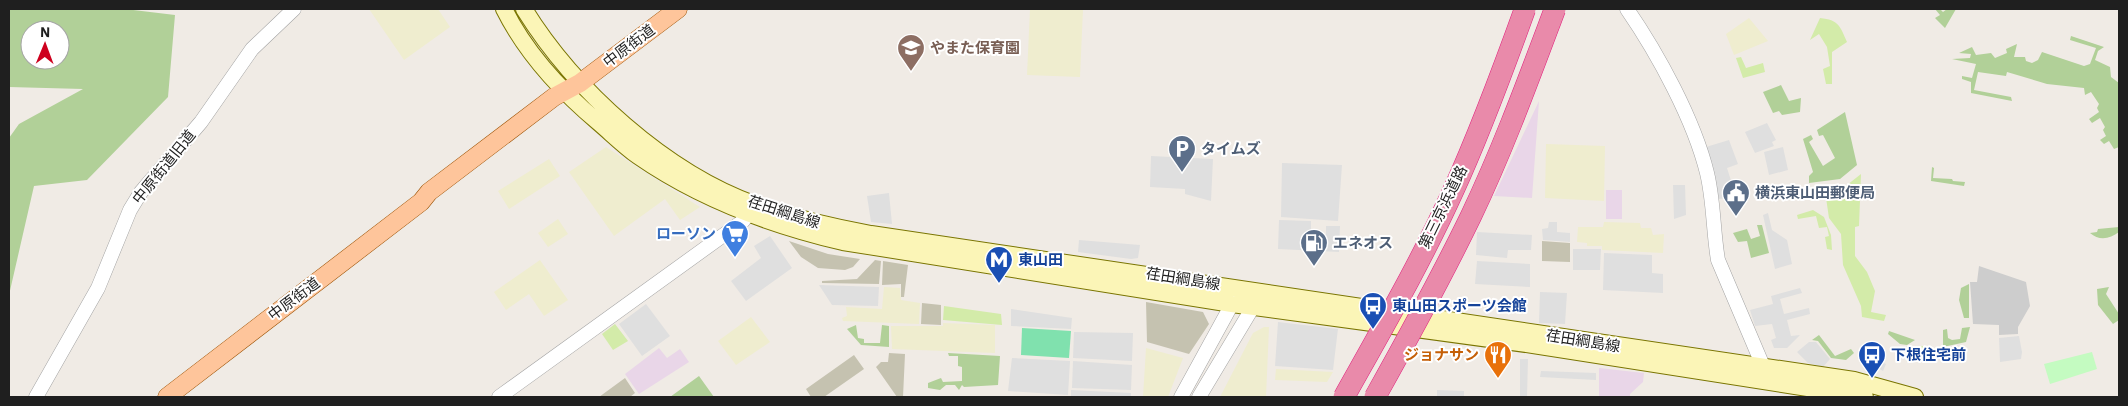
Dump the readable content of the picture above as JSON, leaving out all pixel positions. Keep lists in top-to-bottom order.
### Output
{
  "streets": {
    "highway": ["第三京浜道路"],
    "main road": ["中原街道", "荏田綱島線"],
    "street": ["中原街道旧道"]
  },
  "crossings": [
    ["中原街道", "荏田綱島線"]
  ],
  "places": {
    "school or university": ["やまた保育園"],
    "parking": ["タイムズ"],
    "public building": ["横浜東山田郵便局"],
    "supermarket": ["ローソン"],
    "fuel station": ["エネオス"],
    "metro station": ["東山田"],
    "bus stop": ["東山田スポーツ会館", "下根住宅前"],
    "restaurant": ["ジョナサン"]
  },
  "north": "top"
}
